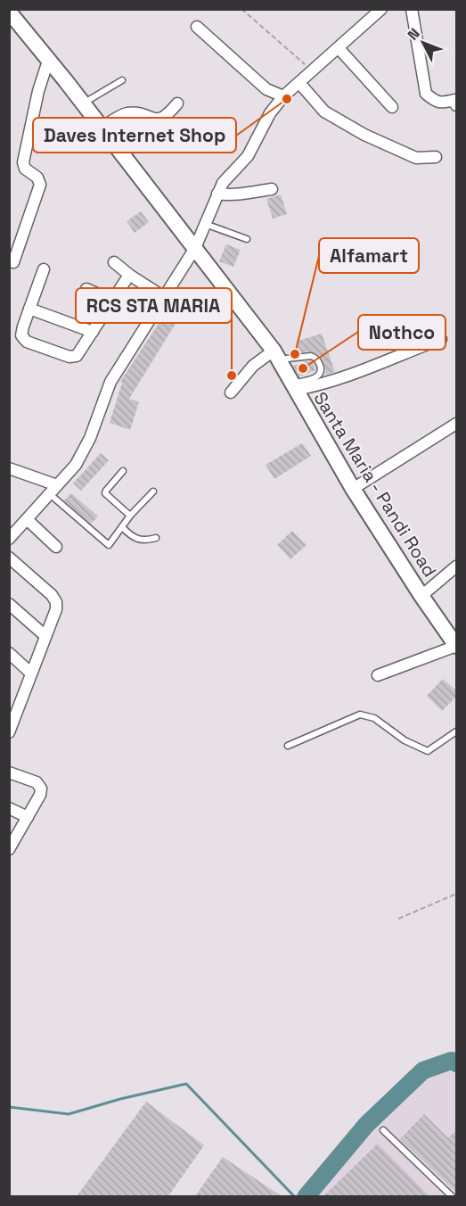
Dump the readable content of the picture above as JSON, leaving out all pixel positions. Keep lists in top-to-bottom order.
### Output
{
  "streets": {
    "main road": ["Santa Maria - Pandi Road"]
  },
  "places": [
    "Daves Internet Shop",
    "Alfamart",
    "Nothco",
    "RCS STA MARIA"
  ],
  "north": "top left"
}
